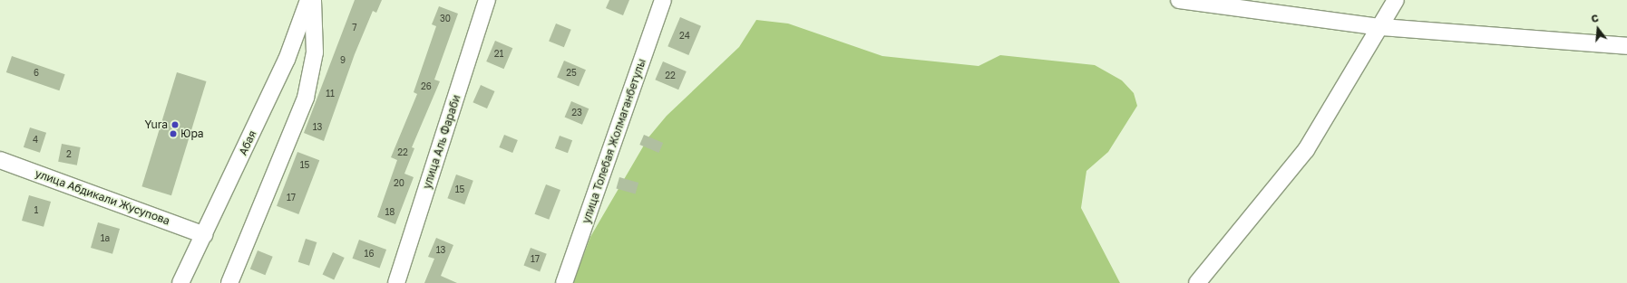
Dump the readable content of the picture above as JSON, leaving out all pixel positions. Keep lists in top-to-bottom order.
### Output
{
  "streets": {
    "street": [
      "улица Толебая Жолмаганбетулы",
      "улица Аль Фараби",
      "Абая",
      "улица Абдикали Жусупова"
    ]
  },
  "crossings": [
    ["Абая", "улица Абдикали Жусупова"]
  ],
  "places": ["Yura", "Юра"],
  "house_numbers": [
    "30",
    "7",
    "24",
    "21",
    "9",
    "6",
    "25",
    "22",
    "26",
    "11",
    "23",
    "13",
    "4",
    "22",
    "2",
    "15",
    "20",
    "15",
    "17",
    "1",
    "18",
    "1а",
    "13",
    "16",
    "17"
  ],
  "north": "top"
}
